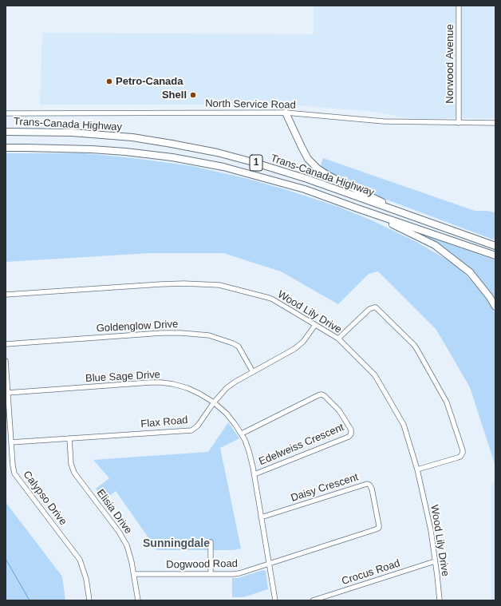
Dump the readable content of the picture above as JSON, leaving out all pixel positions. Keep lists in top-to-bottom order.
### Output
{
  "streets": {
    "highway": ["Trans-Canada Highway", "1"],
    "street": [
      "Norwood Avenue",
      "North Service Road",
      "Wood Lily Drive",
      "Goldenglow Drive",
      "Blue Sage Drive",
      "Flax Road",
      "Edelweiss Crescent",
      "Daisy Crescent",
      "Calypso Drive",
      "Elisia Drive",
      "Dogwood Road",
      "Crocus Road"
    ]
  },
  "crossings": [
    ["Norwood Avenue", "North Service Road"],
    ["Wood Lily Drive", "Flax Road"],
    ["Wood Lily Drive", "Crocus Road"],
    ["Goldenglow Drive", "Flax Road"],
    ["Blue Sage Drive", "Flax Road"],
    ["Blue Sage Drive", "Edelweiss Crescent"],
    ["Blue Sage Drive", "Daisy Crescent"],
    ["Blue Sage Drive", "Calypso Drive"],
    ["Blue Sage Drive", "Dogwood Road"],
    ["Flax Road", "Calypso Drive"],
    ["Flax Road", "Elisia Drive"],
    ["Daisy Crescent", "Dogwood Road"],
    ["Elisia Drive", "Dogwood Road"]
  ],
  "districts": ["Sunningdale"],
  "places": ["Petro-Canada", "Shell"]
}
